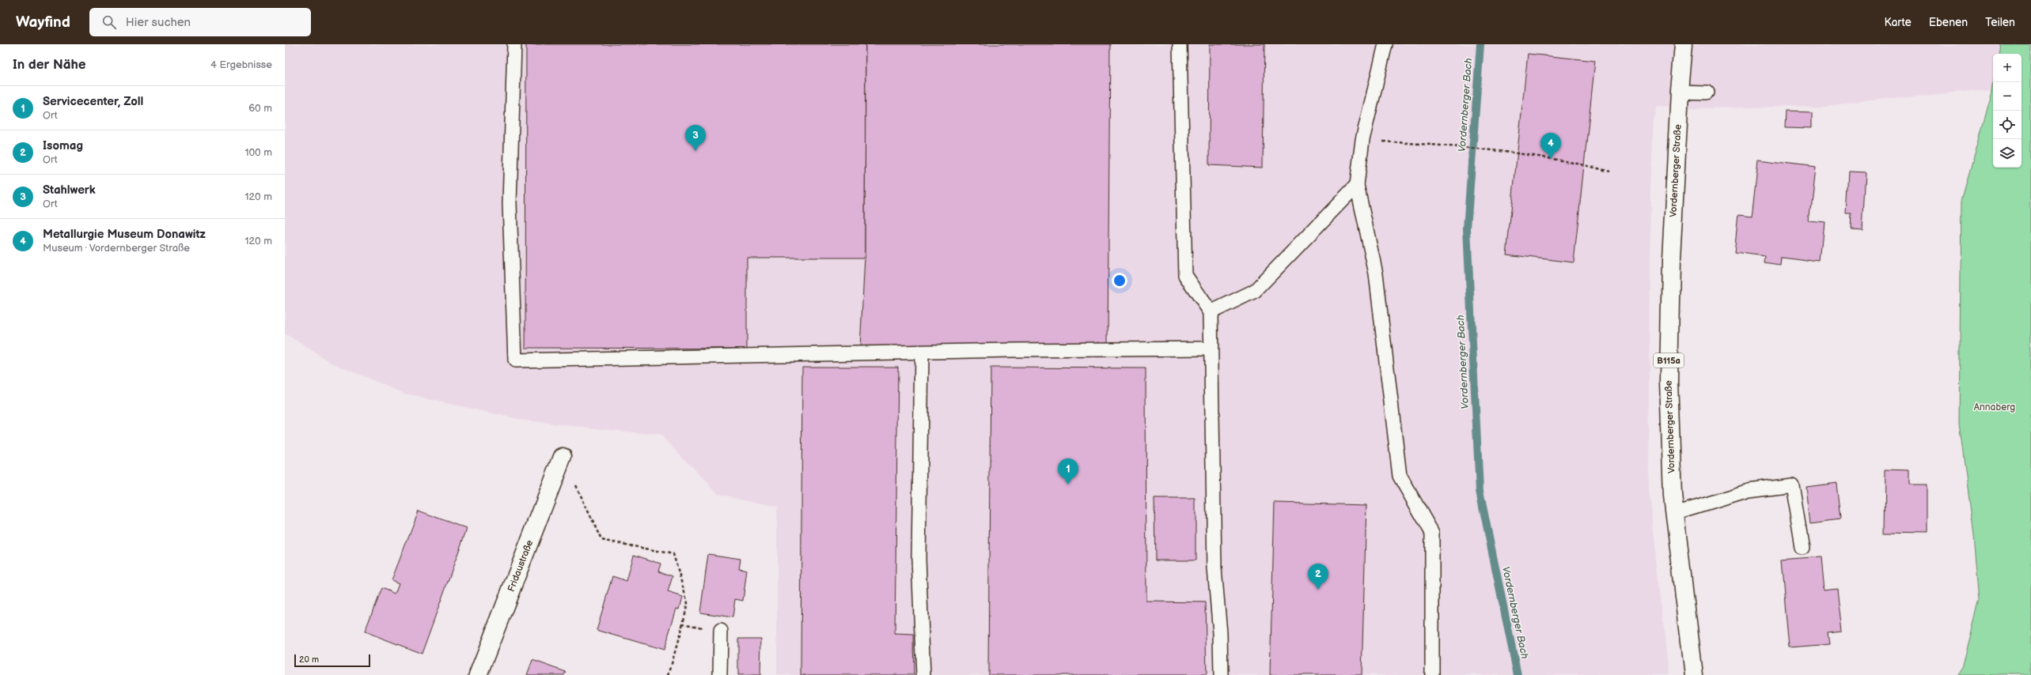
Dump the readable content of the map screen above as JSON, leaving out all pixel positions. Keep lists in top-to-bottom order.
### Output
{
  "streets": {
    "main road": ["Vordernberger Straße", "B115a", "Fridaustraße"]
  },
  "water": ["Vordernberger Bach"],
  "parks": ["Annaberg"],
  "scale_bar": "20 m",
  "page": {
    "header": "Wayfind",
    "search": "Hier suchen",
    "nav": ["Karte", "Ebenen", "Teilen"],
    "heading": ["In der Nähe", "4 Ergebnisse"],
    "map_buttons": ["+", "−"],
    "list": [
      {
        "mark": "1",
        "name": "Servicecenter, Zoll",
        "note": "Ort",
        "value": "60 m"
      },
      {
        "mark": "2",
        "name": "Isomag",
        "note": "Ort",
        "value": "100 m"
      },
      {
        "mark": "3",
        "name": "Stahlwerk",
        "note": "Ort",
        "value": "120 m"
      },
      {
        "mark": "4",
        "name": "Metallurgie Museum Donawitz",
        "note": "Museum · Vordernberger Straße",
        "value": "120 m"
      }
    ],
    "pins": [
      "3",
      "4",
      "1",
      "2"
    ],
    "scale": "20 m"
  }
}
